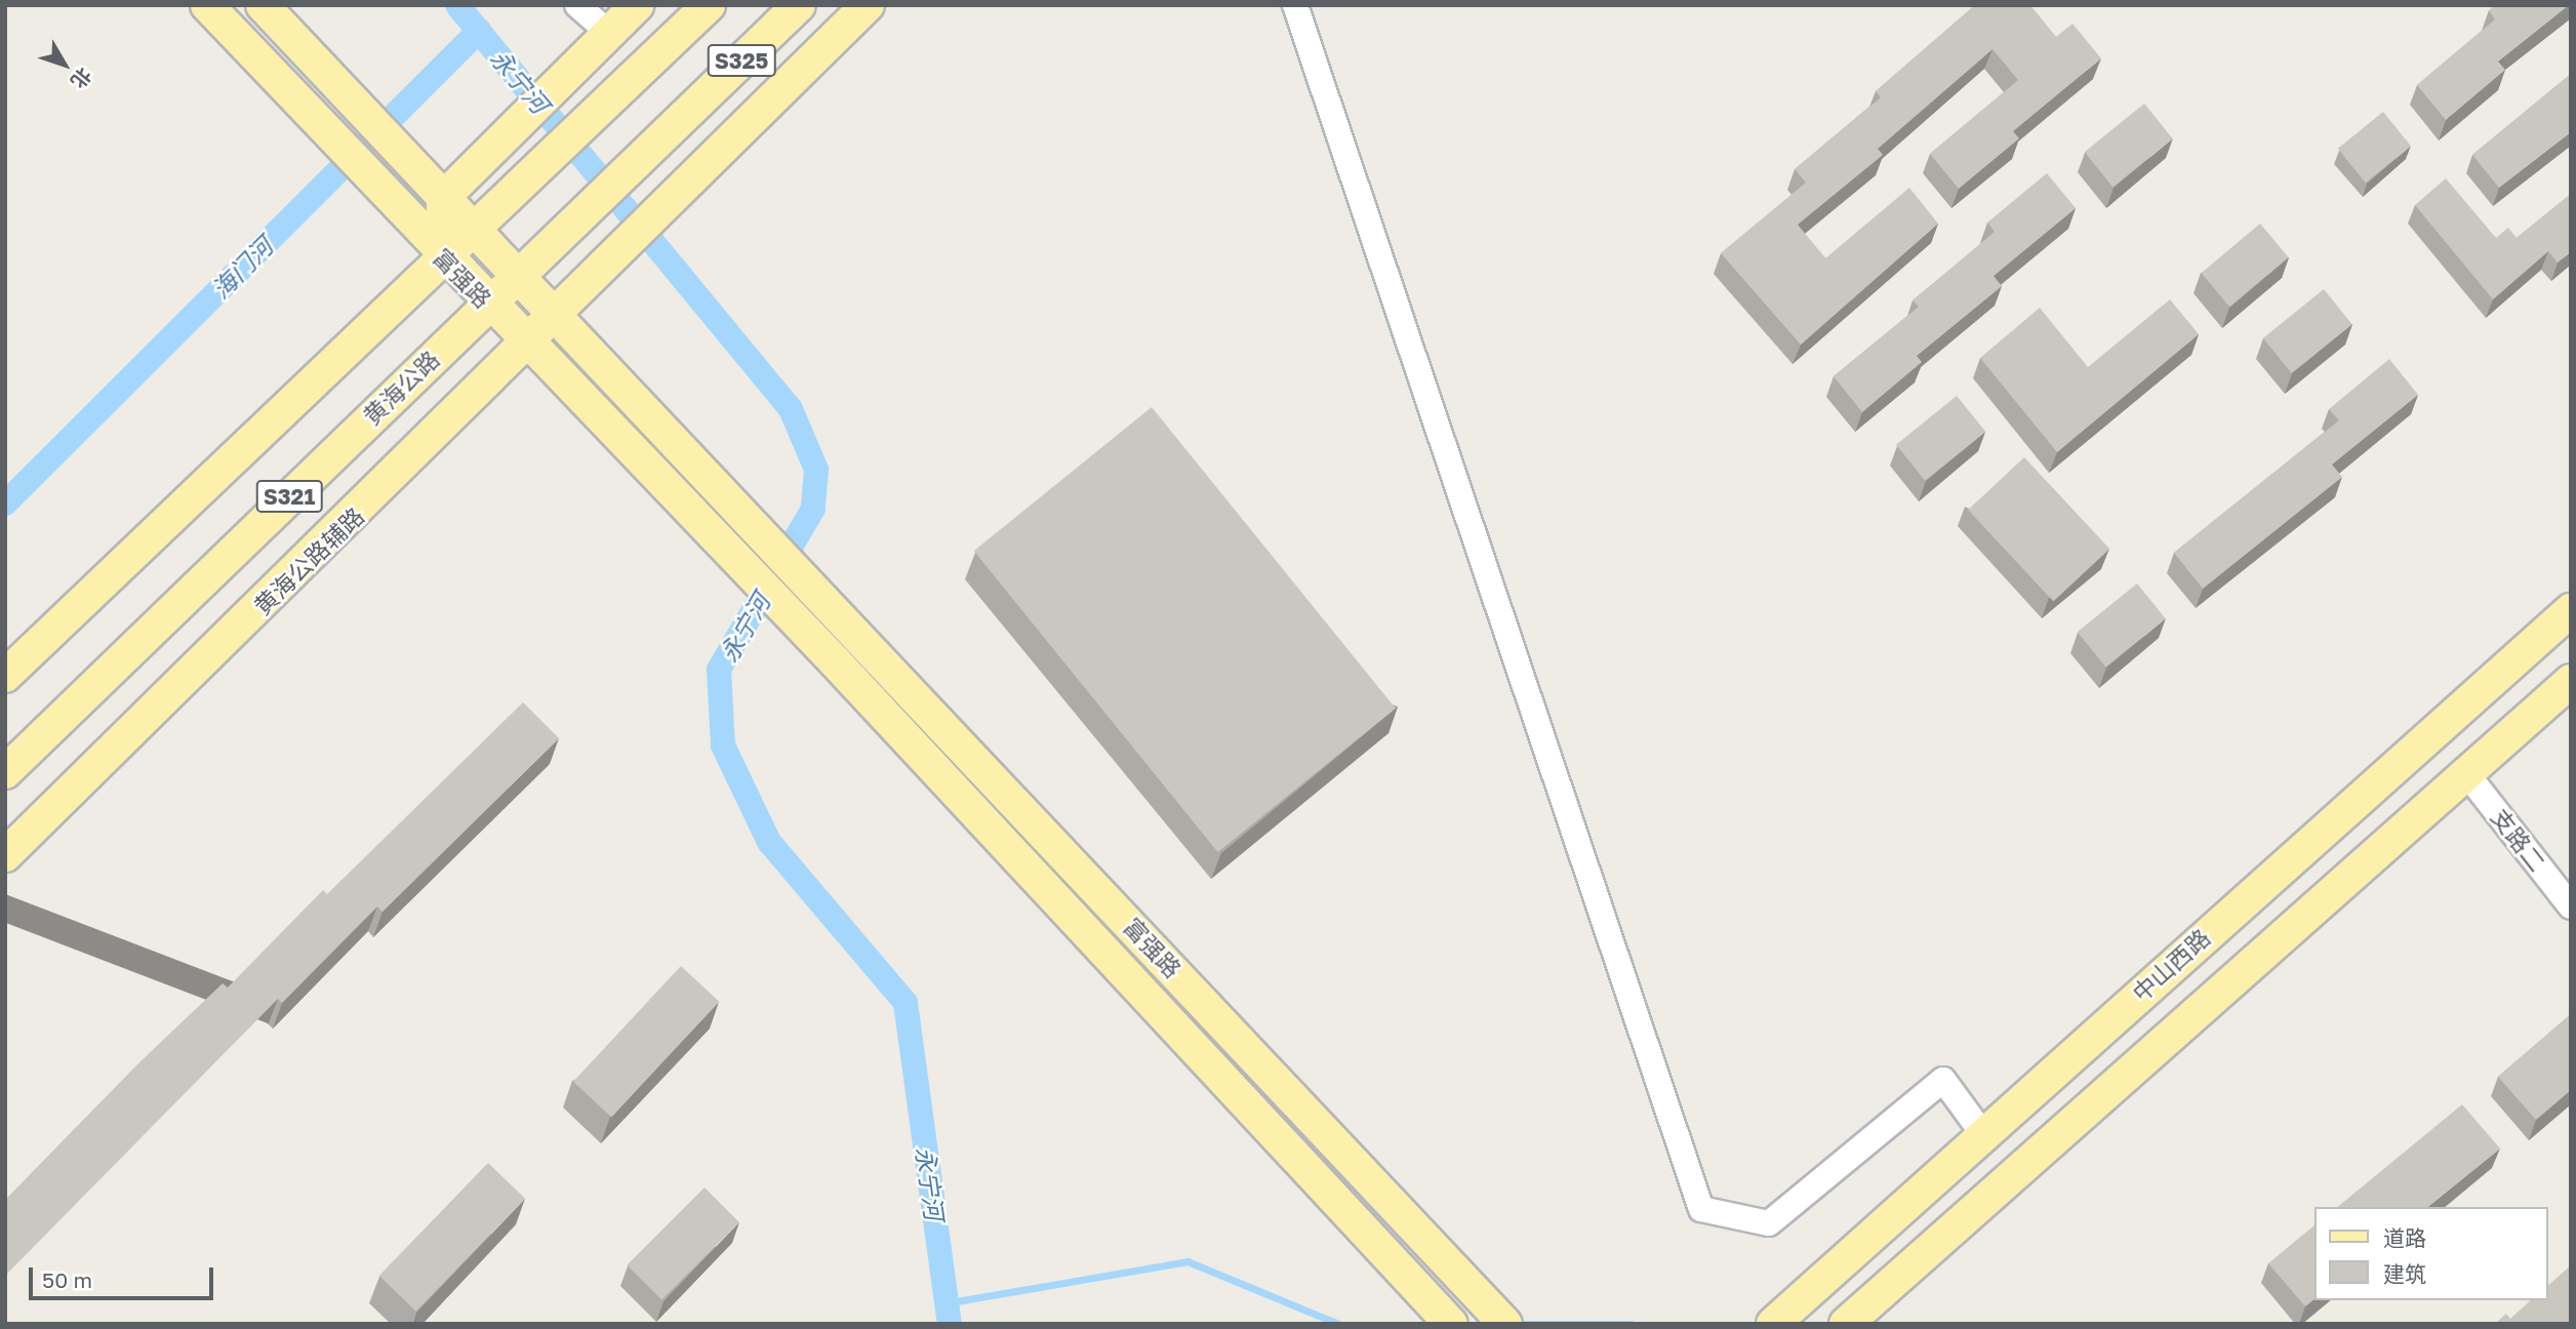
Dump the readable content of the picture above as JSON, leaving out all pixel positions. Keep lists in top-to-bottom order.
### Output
{
  "streets": {
    "main road": [
      "S325",
      "富强路",
      "黄海公路",
      "S321",
      "黄海公路辅路",
      "中山西路"
    ],
    "street": ["支路二"]
  },
  "crossings": [
    ["S325", "S321"],
    ["富强路", "黄海公路"],
    ["富强路", "S321"],
    ["富强路", "黄海公路辅路"]
  ],
  "water": ["永宁河", "海门河"],
  "legend": ["道路", "建筑"],
  "scale_bar": "50 m",
  "north": "bottom right"
}
